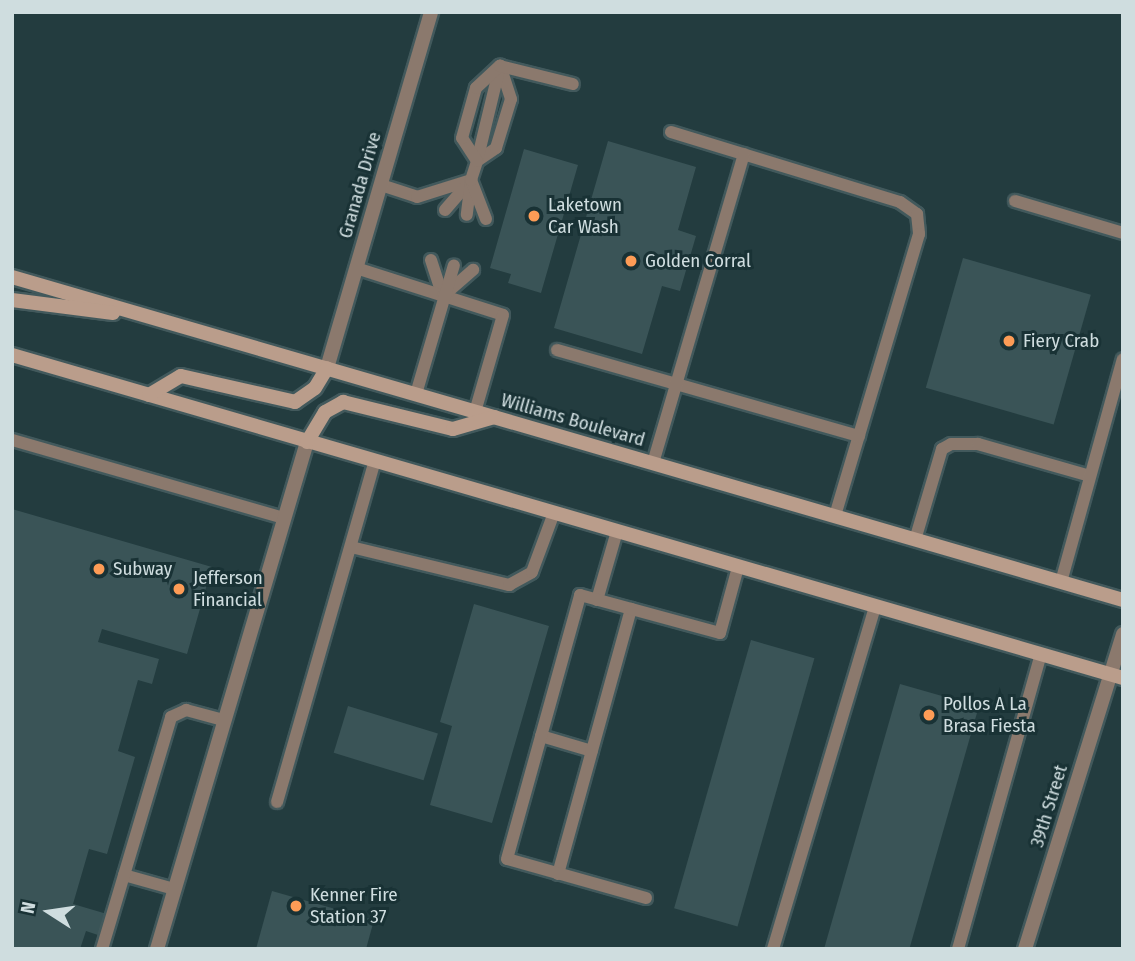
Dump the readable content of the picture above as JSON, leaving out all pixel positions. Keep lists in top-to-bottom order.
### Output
{
  "streets": {
    "main road": ["Williams Boulevard"],
    "street": ["Granada Drive", "39th Street"]
  },
  "crossings": [
    ["Granada Drive", "Williams Boulevard"]
  ],
  "places": [
    "Laketown Car Wash",
    "Golden Corral",
    "Fiery Crab",
    "Subway",
    "Jefferson Financial",
    "Pollos A La Brasa Fiesta",
    "Kenner Fire Station 37"
  ],
  "north": "left"
}
